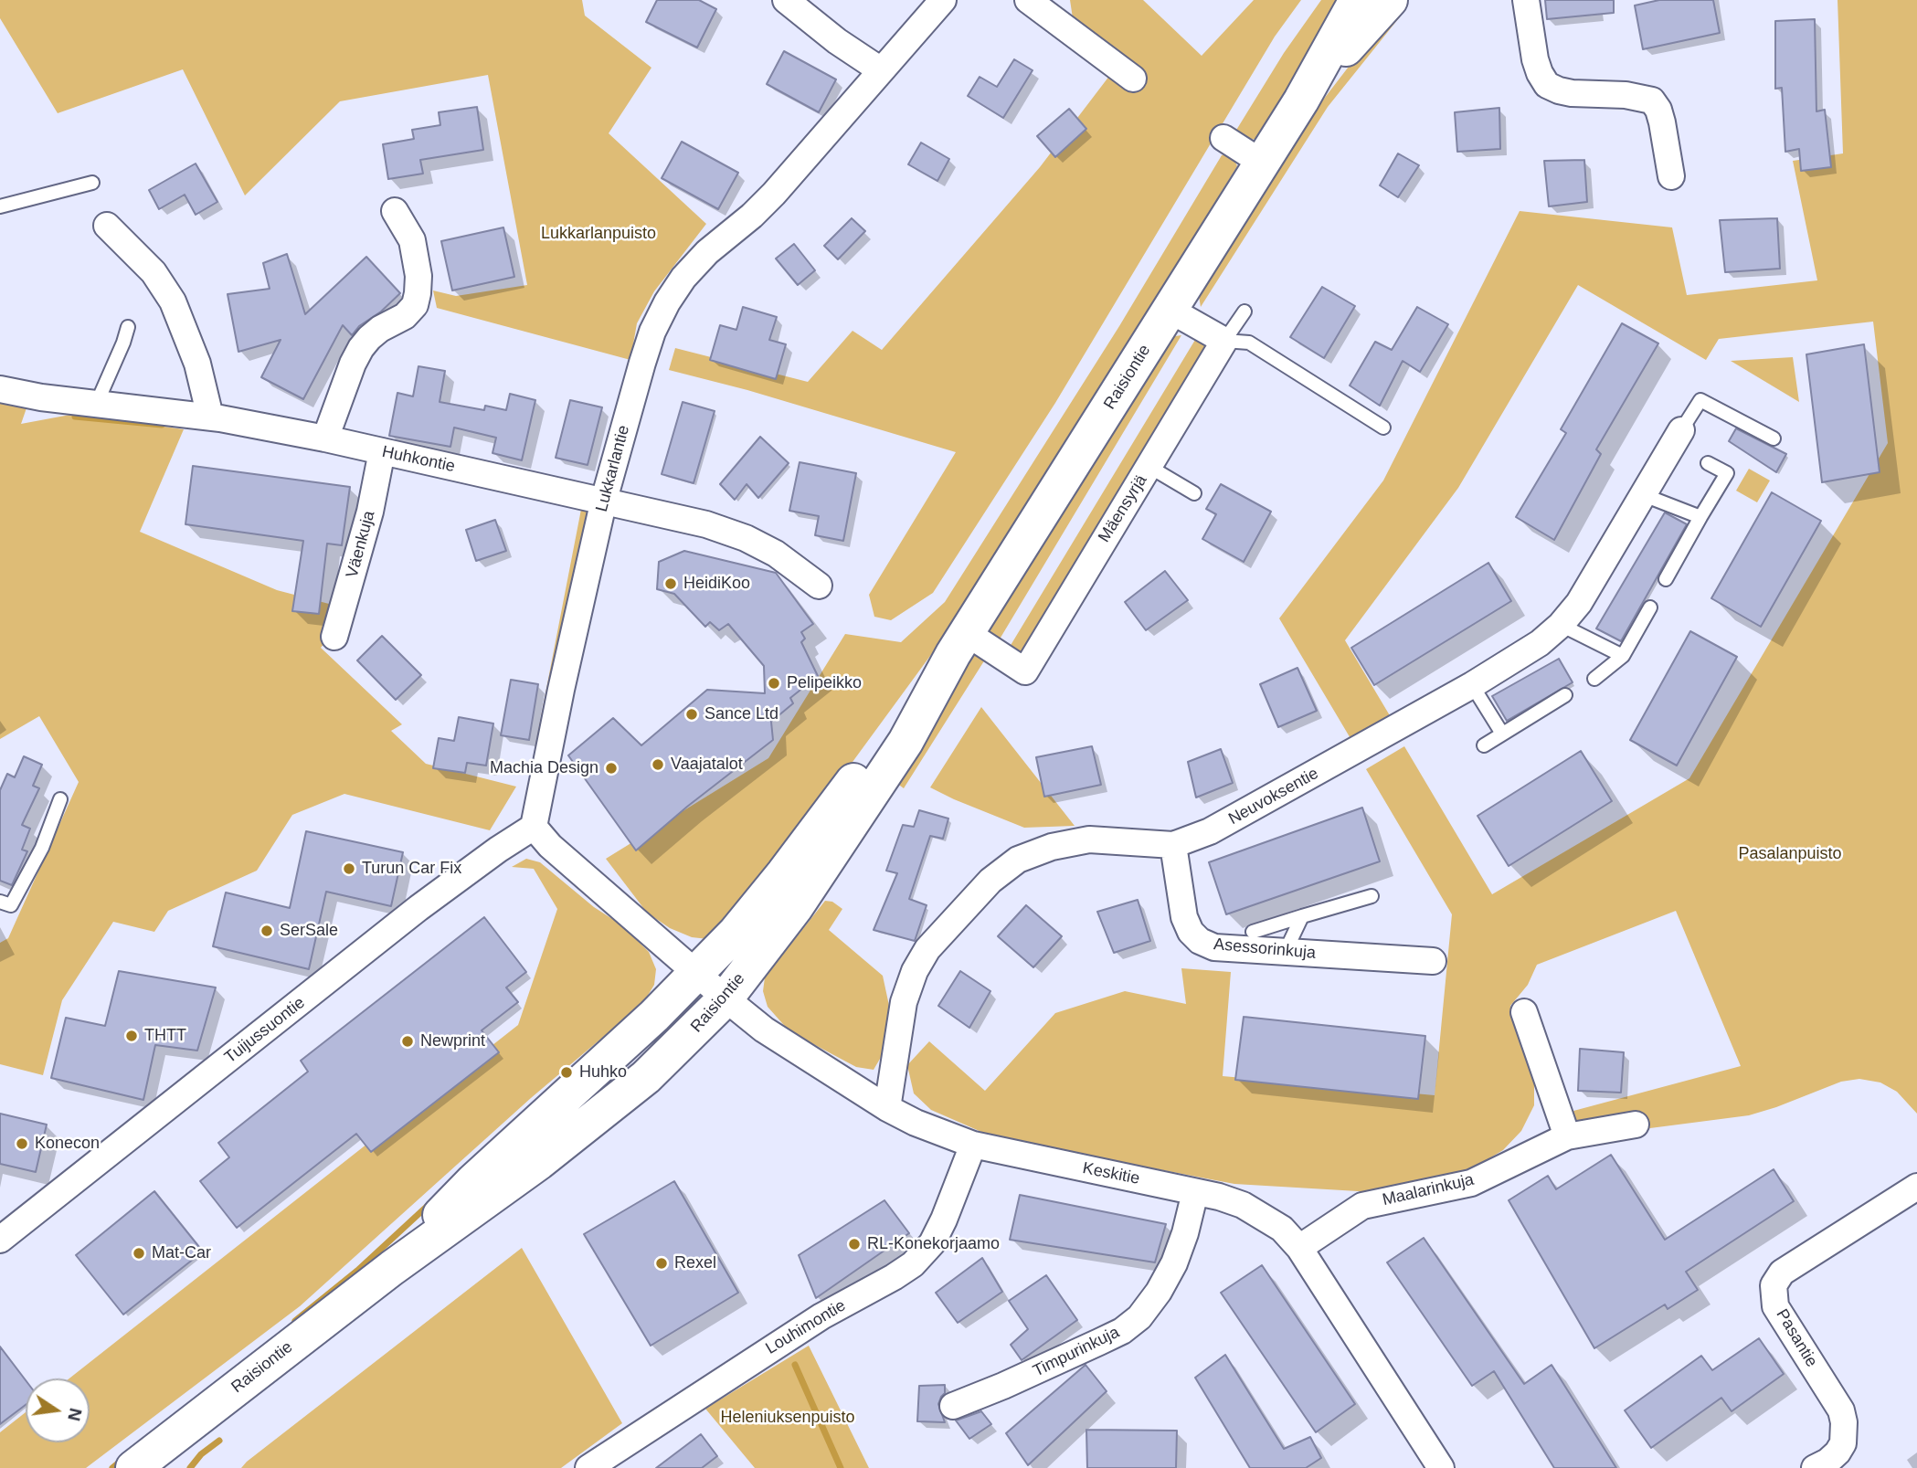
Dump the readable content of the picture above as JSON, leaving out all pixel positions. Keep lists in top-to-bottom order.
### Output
{
  "streets": {
    "main road": ["Raisiontie"],
    "street": [
      "Huhkontie",
      "Lukkarlantie",
      "Mäensyrjä",
      "Väenkuja",
      "Neuvoksentie",
      "Asessorinkuja",
      "Tuijussuontie",
      "Keskitie",
      "Maalarinkuja",
      "Louhimontie",
      "Pasantie",
      "Timpurinkuja"
    ]
  },
  "crossings": [
    ["Raisiontie", "Mäensyrjä"],
    ["Raisiontie", "Keskitie"],
    ["Huhkontie", "Lukkarlantie"],
    ["Huhkontie", "Väenkuja"],
    ["Lukkarlantie", "Tuijussuontie"],
    ["Neuvoksentie", "Asessorinkuja"],
    ["Neuvoksentie", "Keskitie"],
    ["Keskitie", "Maalarinkuja"],
    ["Keskitie", "Louhimontie"],
    ["Keskitie", "Timpurinkuja"]
  ],
  "parks": ["Lukkarlanpuisto", "Pasalanpuisto", "Heleniuksenpuisto"],
  "places": [
    "HeidiKoo",
    "Pelipeikko",
    "Sance Ltd",
    "Vaajatalot",
    "Machia Design",
    "Turun Car Fix",
    "SerSale",
    "THTT",
    "Newprint",
    "Huhko",
    "Konecon",
    "RL-Konekorjaamo",
    "Mat-Car",
    "Rexel"
  ],
  "north": "right"
}
